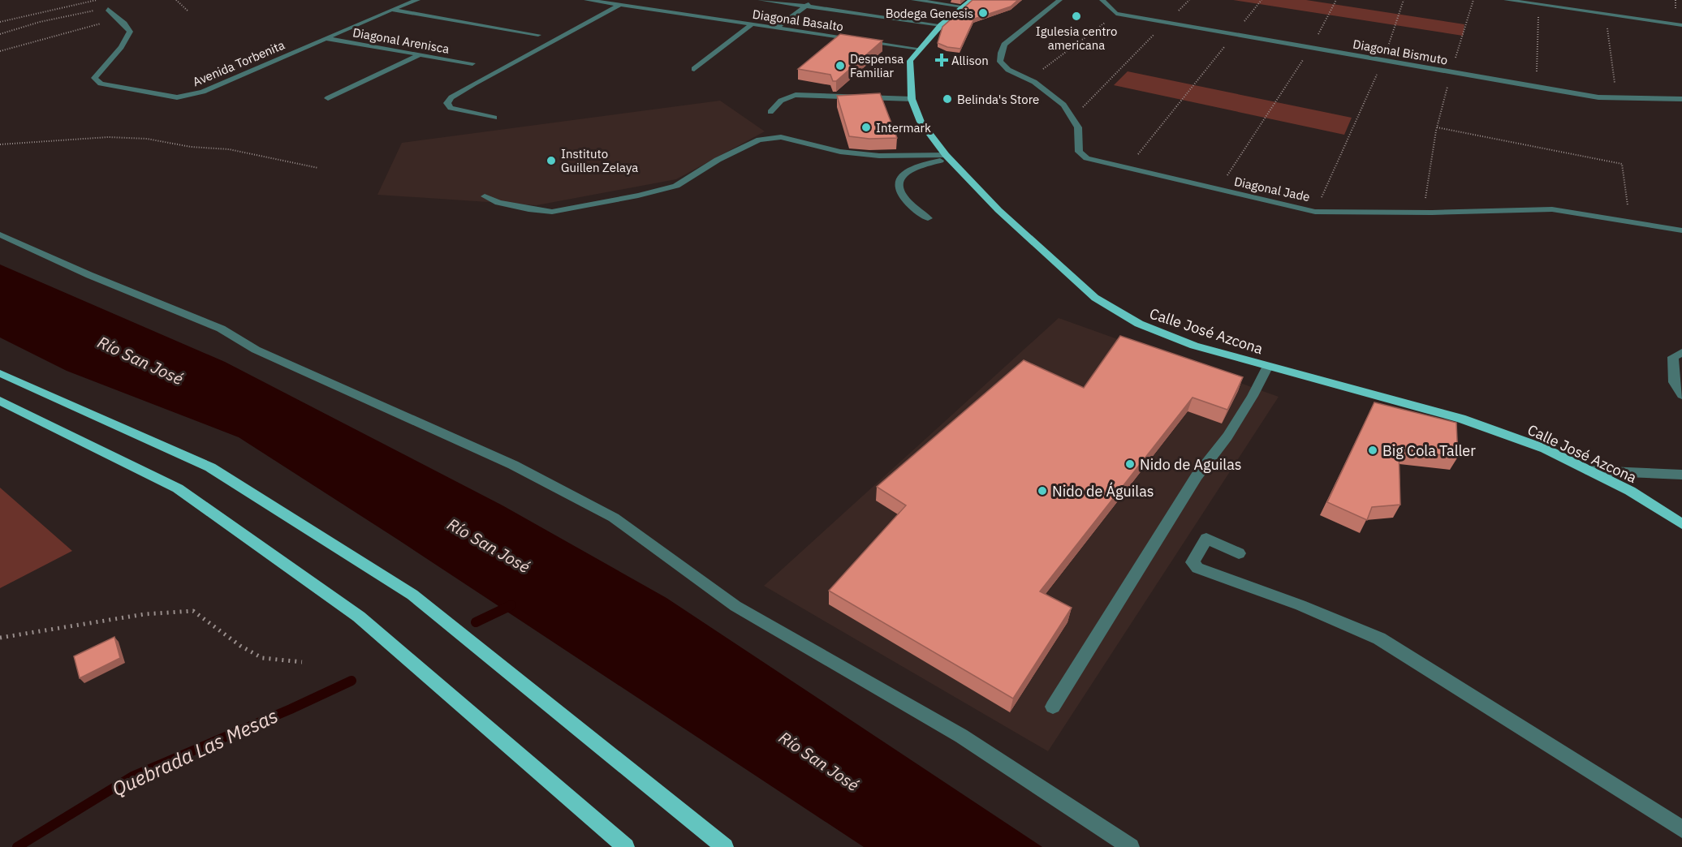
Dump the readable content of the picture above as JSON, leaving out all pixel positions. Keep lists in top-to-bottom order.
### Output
{
  "streets": {
    "main road": ["Calle José Azcona"],
    "street": [
      "Diagonal Basalto",
      "Diagonal Arenisca",
      "Diagonal Bismuto",
      "Avenida Torbenita",
      "Diagonal Jade"
    ]
  },
  "crossings": [
    ["Diagonal Basalto", "Calle José Azcona"],
    ["Diagonal Arenisca", "Avenida Torbenita"]
  ],
  "water": ["Río San José", "Quebrada Las Mesas"],
  "places": {
    "other": [
      "Bodega Genesis",
      "Igulesia centro americana",
      "Despensa Familiar",
      "Belinda's Store",
      "Intermark",
      "Instituto Guillen Zelaya",
      "Big Cola Taller",
      "Nido de Aguilas",
      "Nido de Águilas"
    ],
    "health": ["Allison"]
  }
}
